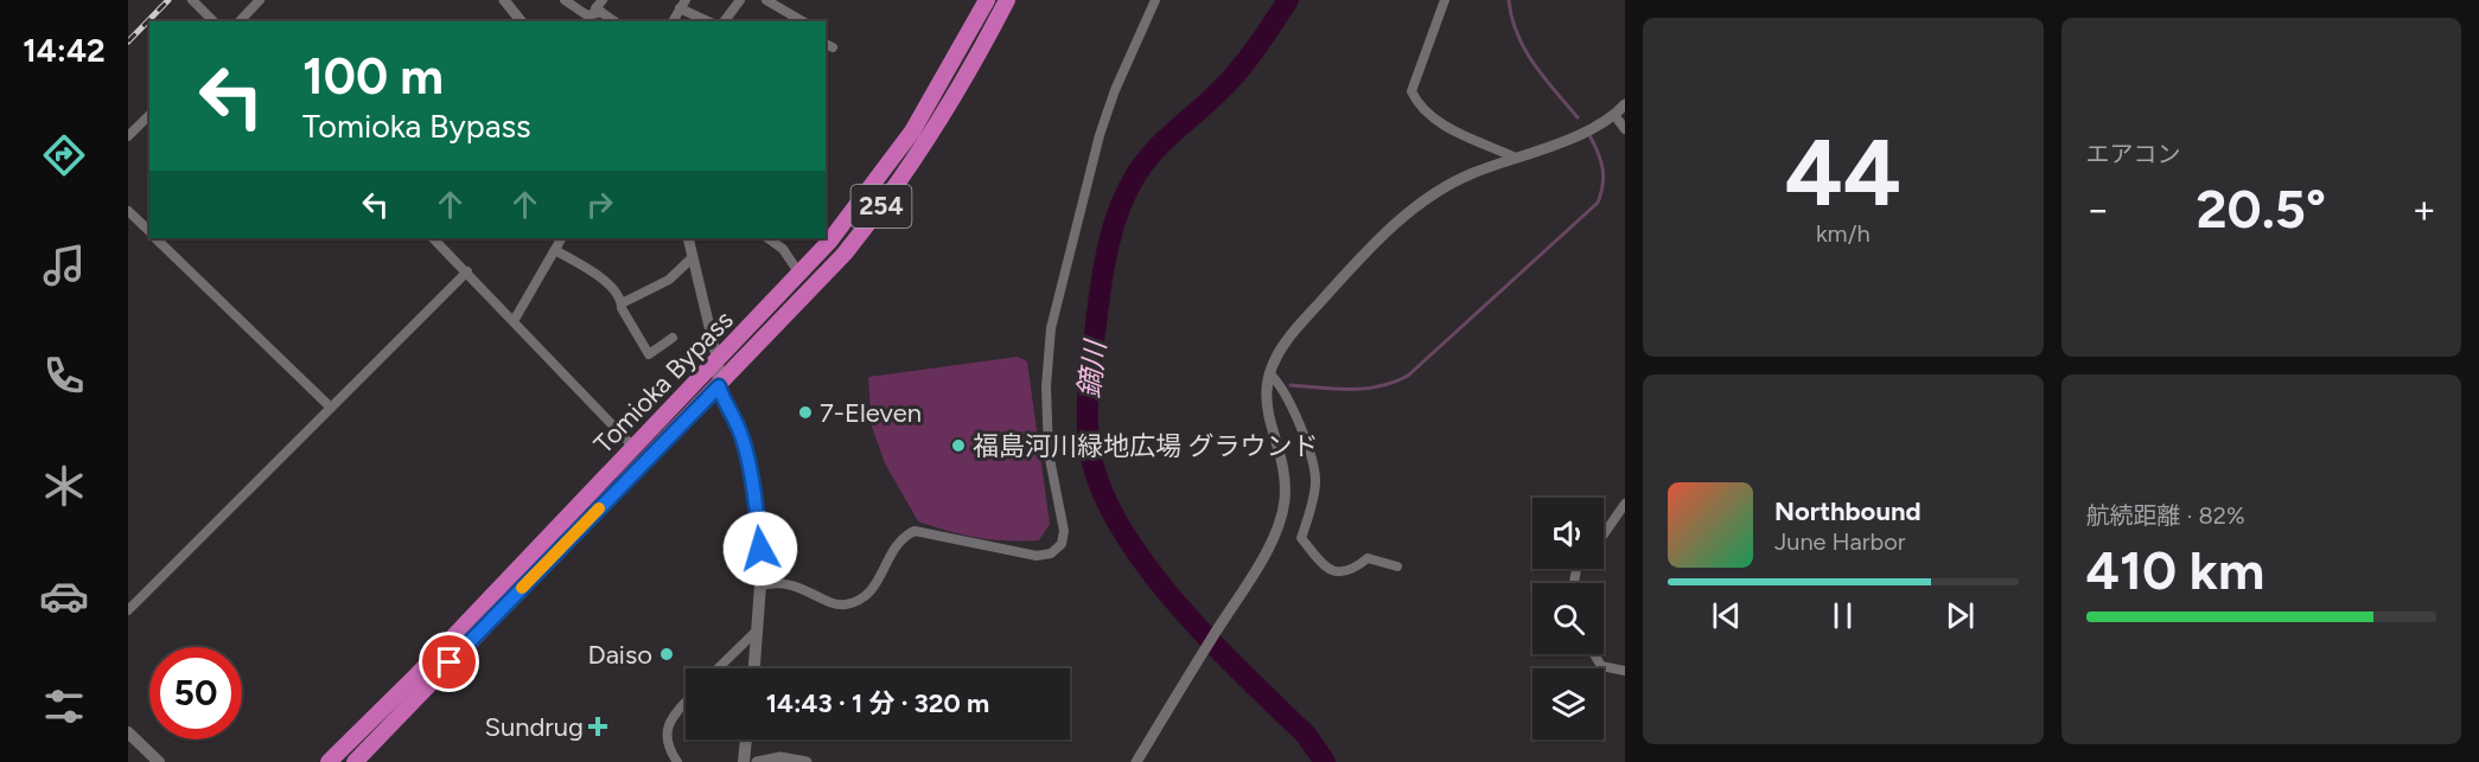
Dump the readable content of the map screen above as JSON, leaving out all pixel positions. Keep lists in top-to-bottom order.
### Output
{
  "streets": {
    "highway": ["254", "Tomioka Bypass"]
  },
  "water": ["鏑川"],
  "places": {
    "other": ["7-Eleven", "福島河川緑地広場 グラウンド", "Daiso"],
    "health": ["Sundrug"]
  },
  "page": {
    "tabs": "14:42",
    "tile": [
      ["44", "km/h"],
      "エアコン",
      ["航続距離 · 82%", "410 km"]
    ],
    "turn": ["100 m", "Tomioka Bypass"],
    "heat": ["−", "20.5°", "+"],
    "song": ["Northbound", "June Harbor"],
    "limit": "50",
    "trip": "14:43 · 1 分 · 320 m"
  }
}
